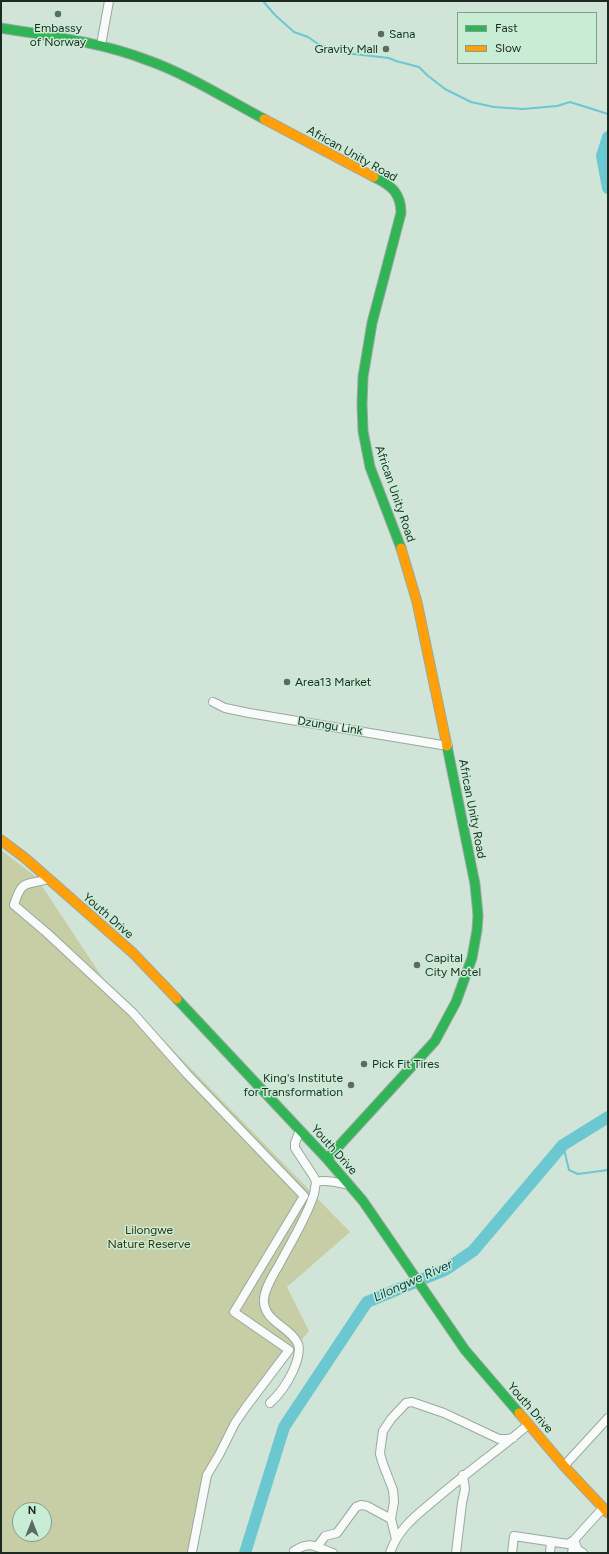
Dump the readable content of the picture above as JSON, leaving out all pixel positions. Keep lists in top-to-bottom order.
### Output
{
  "streets": {
    "street": ["African Unity Road", "Dzungu Link", "Youth Drive"]
  },
  "crossings": [
    ["African Unity Road", "Dzungu Link"],
    ["African Unity Road", "Youth Drive"]
  ],
  "water": ["Lilongwe River"],
  "parks": ["Lilongwe Nature Reserve"],
  "places": [
    "Embassy of Norway",
    "Sana",
    "Gravity Mall",
    "Area13 Market",
    "Capital City Motel",
    "Pick Fit Tires",
    "King's Institute for Transformation"
  ],
  "legend": ["Fast", "Slow"],
  "north": "top"
}
